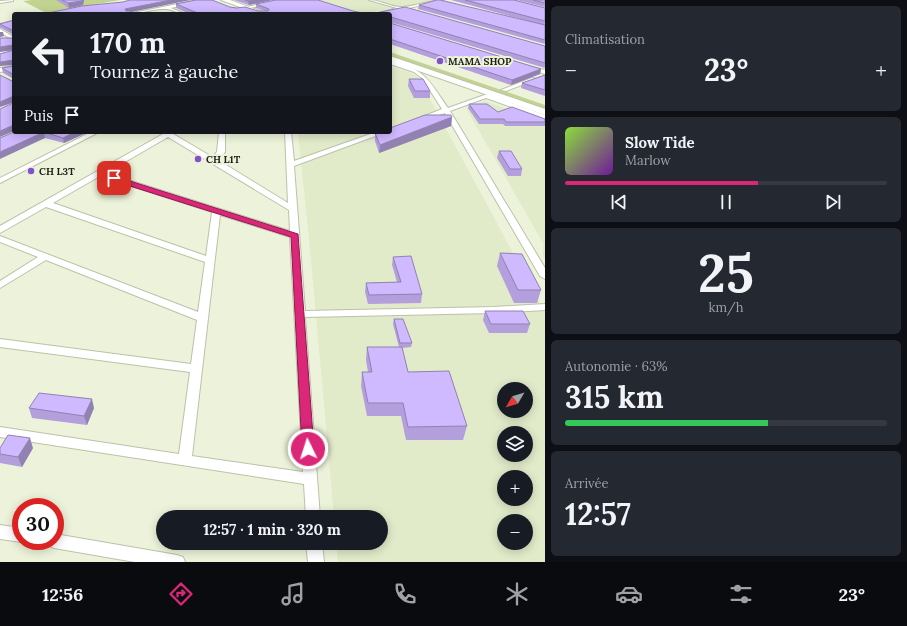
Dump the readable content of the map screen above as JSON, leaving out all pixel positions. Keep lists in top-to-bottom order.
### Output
{
  "places": ["MAMA SHOP", "CH L1T", "CH L3T"],
  "north": "bottom left",
  "page": {
    "tile": [
      "Climatisation",
      ["25", "km/h"],
      ["Autonomie · 63%", "315 km"],
      ["Arrivée", "12:57"]
    ],
    "turn": ["170 m", "Tournez à gauche"],
    "heat": ["−", "23°", "+"],
    "then": "Puis",
    "song": ["Slow Tide", "Marlow"],
    "map_buttons": ["+", "−"],
    "limit": "30",
    "trip": "12:57 · 1 min · 320 m",
    "tabs": ["12:56", "23°"]
  }
}
